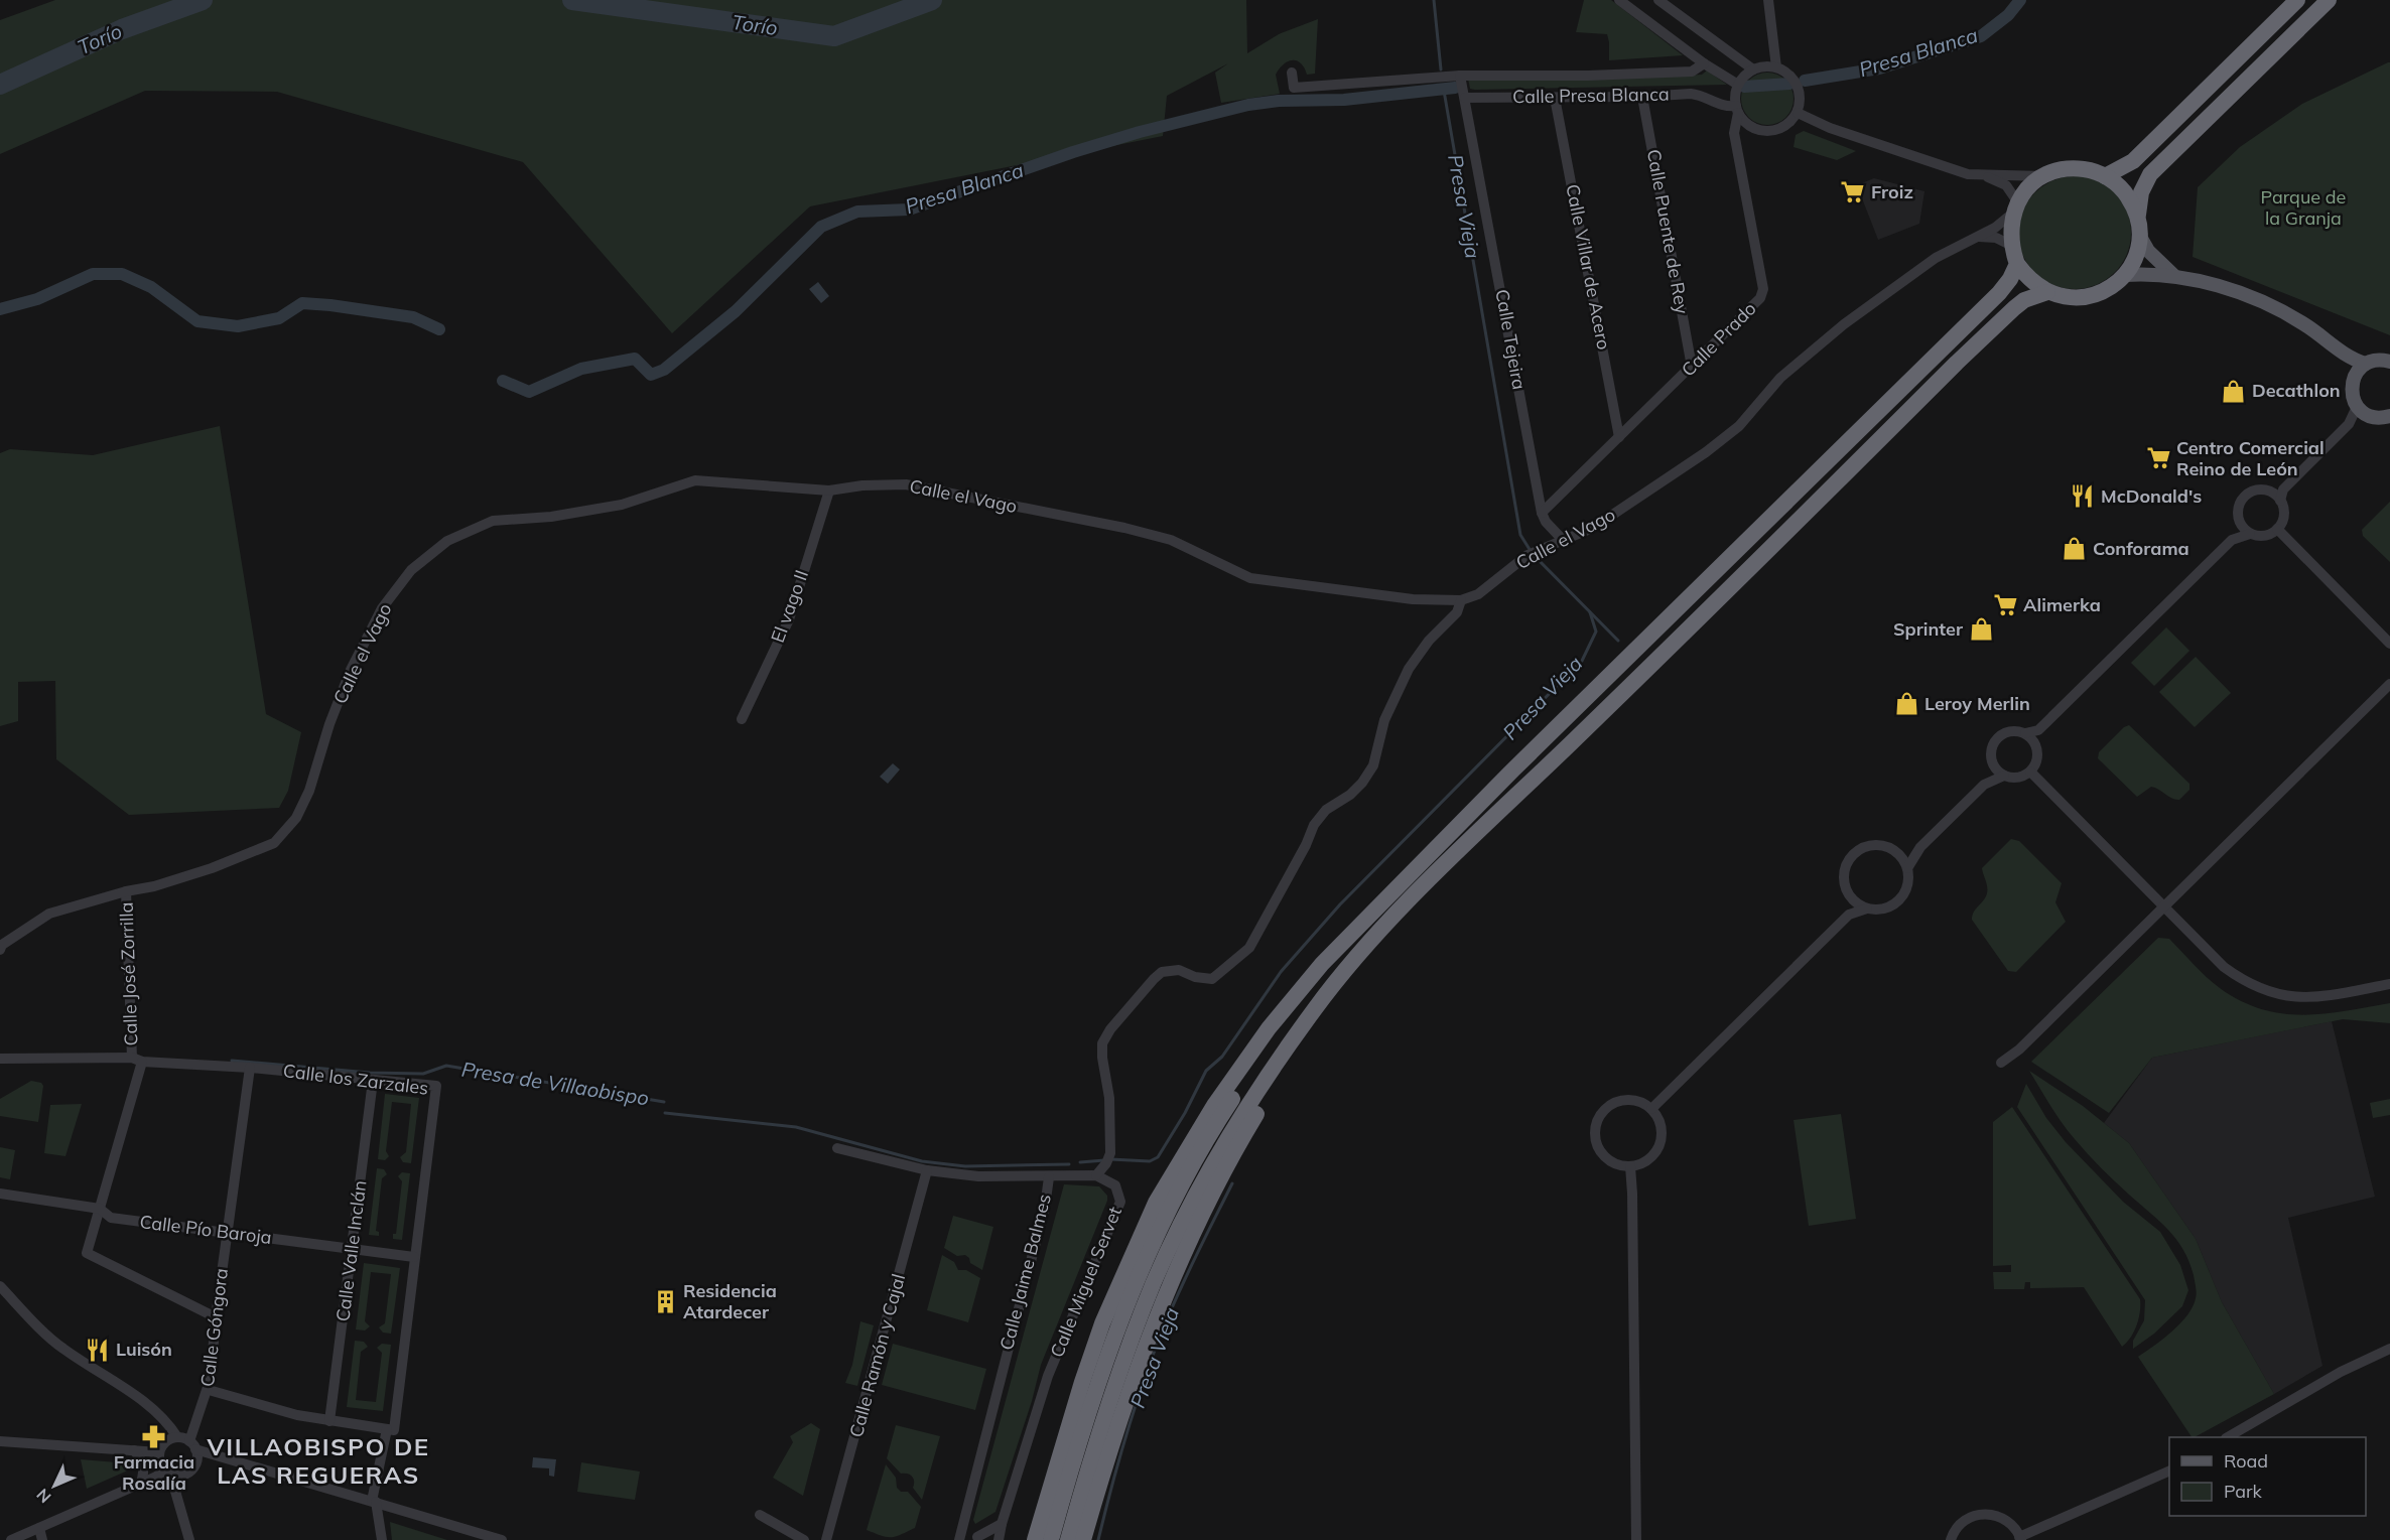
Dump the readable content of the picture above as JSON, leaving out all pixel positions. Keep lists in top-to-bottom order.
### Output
{
  "streets": {
    "street": [
      "Calle Presa Blanca",
      "Calle Puente de Rey",
      "Calle Villar de Acero",
      "Calle Tejeira",
      "Calle Prado",
      "Calle el Vago",
      "El vago II",
      "Calle José Zorrilla",
      "Calle los Zarzales",
      "Calle Pío Baroja",
      "Calle Valle Inclán",
      "Calle Jaime Balmes",
      "Calle Miguel Servet",
      "Calle Góngora",
      "Calle Ramón y Cajal"
    ]
  },
  "crossings": [
    ["Calle Presa Blanca", "Calle Puente de Rey"],
    ["Calle Presa Blanca", "Calle Villar de Acero"],
    ["Calle Presa Blanca", "Calle Tejeira"],
    ["Calle Presa Blanca", "Calle Prado"],
    ["Calle Puente de Rey", "Calle Prado"],
    ["Calle Villar de Acero", "Calle Prado"],
    ["Calle Tejeira", "Calle Prado"],
    ["Calle Tejeira", "Calle el Vago"],
    ["Calle el Vago", "El vago II"],
    ["Calle el Vago", "Calle José Zorrilla"],
    ["Calle José Zorrilla", "Calle los Zarzales"],
    ["Calle José Zorrilla", "Calle Pío Baroja"],
    ["Calle José Zorrilla", "Calle Góngora"],
    ["Calle los Zarzales", "Calle Pío Baroja"],
    ["Calle los Zarzales", "Calle Valle Inclán"],
    ["Calle los Zarzales", "Calle Góngora"],
    ["Calle Pío Baroja", "Calle Valle Inclán"],
    ["Calle Pío Baroja", "Calle Góngora"],
    ["Calle Jaime Balmes", "Calle Ramón y Cajal"]
  ],
  "districts": ["VILLAOBISPO DE LAS REGUERAS"],
  "water": [
    "Torío",
    "Presa Blanca",
    "Presa Vieja",
    "Presa de Villaobispo"
  ],
  "parks": ["Parque de la Granja"],
  "places": {
    "supermarket": ["Froiz", "Centro Comercial Reino de León", "Alimerka"],
    "shop": [
      "Decathlon",
      "Conforama",
      "Sprinter",
      "Leroy Merlin"
    ],
    "restaurant": ["McDonald's", "Luisón"],
    "building": ["Residencia Atardecer"],
    "pharmacy": ["Farmacia Rosalía"]
  },
  "legend": ["Road", "Park"],
  "north": "bottom left"
}
